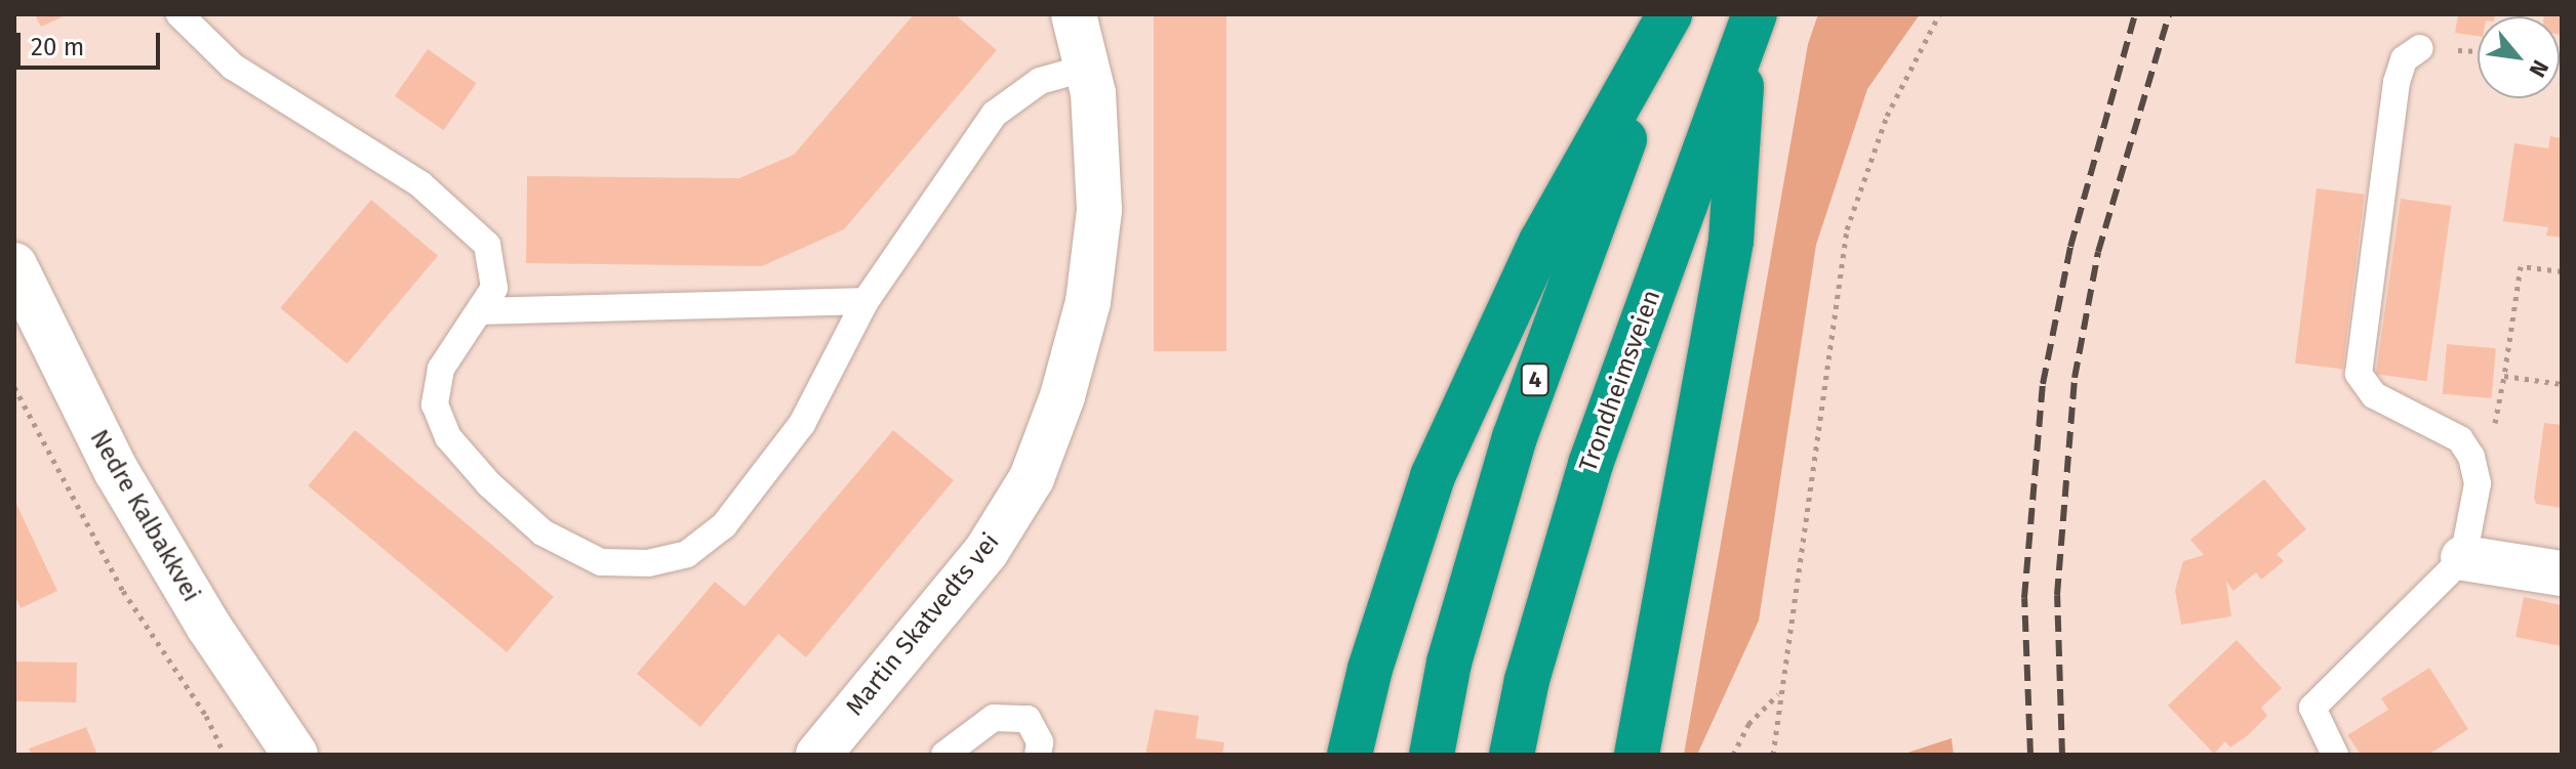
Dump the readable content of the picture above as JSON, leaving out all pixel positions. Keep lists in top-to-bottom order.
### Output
{
  "streets": {
    "highway": ["4", "Trondheimsveien"],
    "street": ["Nedre Kalbakkvei", "Martin Skatvedts vei"]
  },
  "scale_bar": "20 m",
  "north": "bottom right"
}
